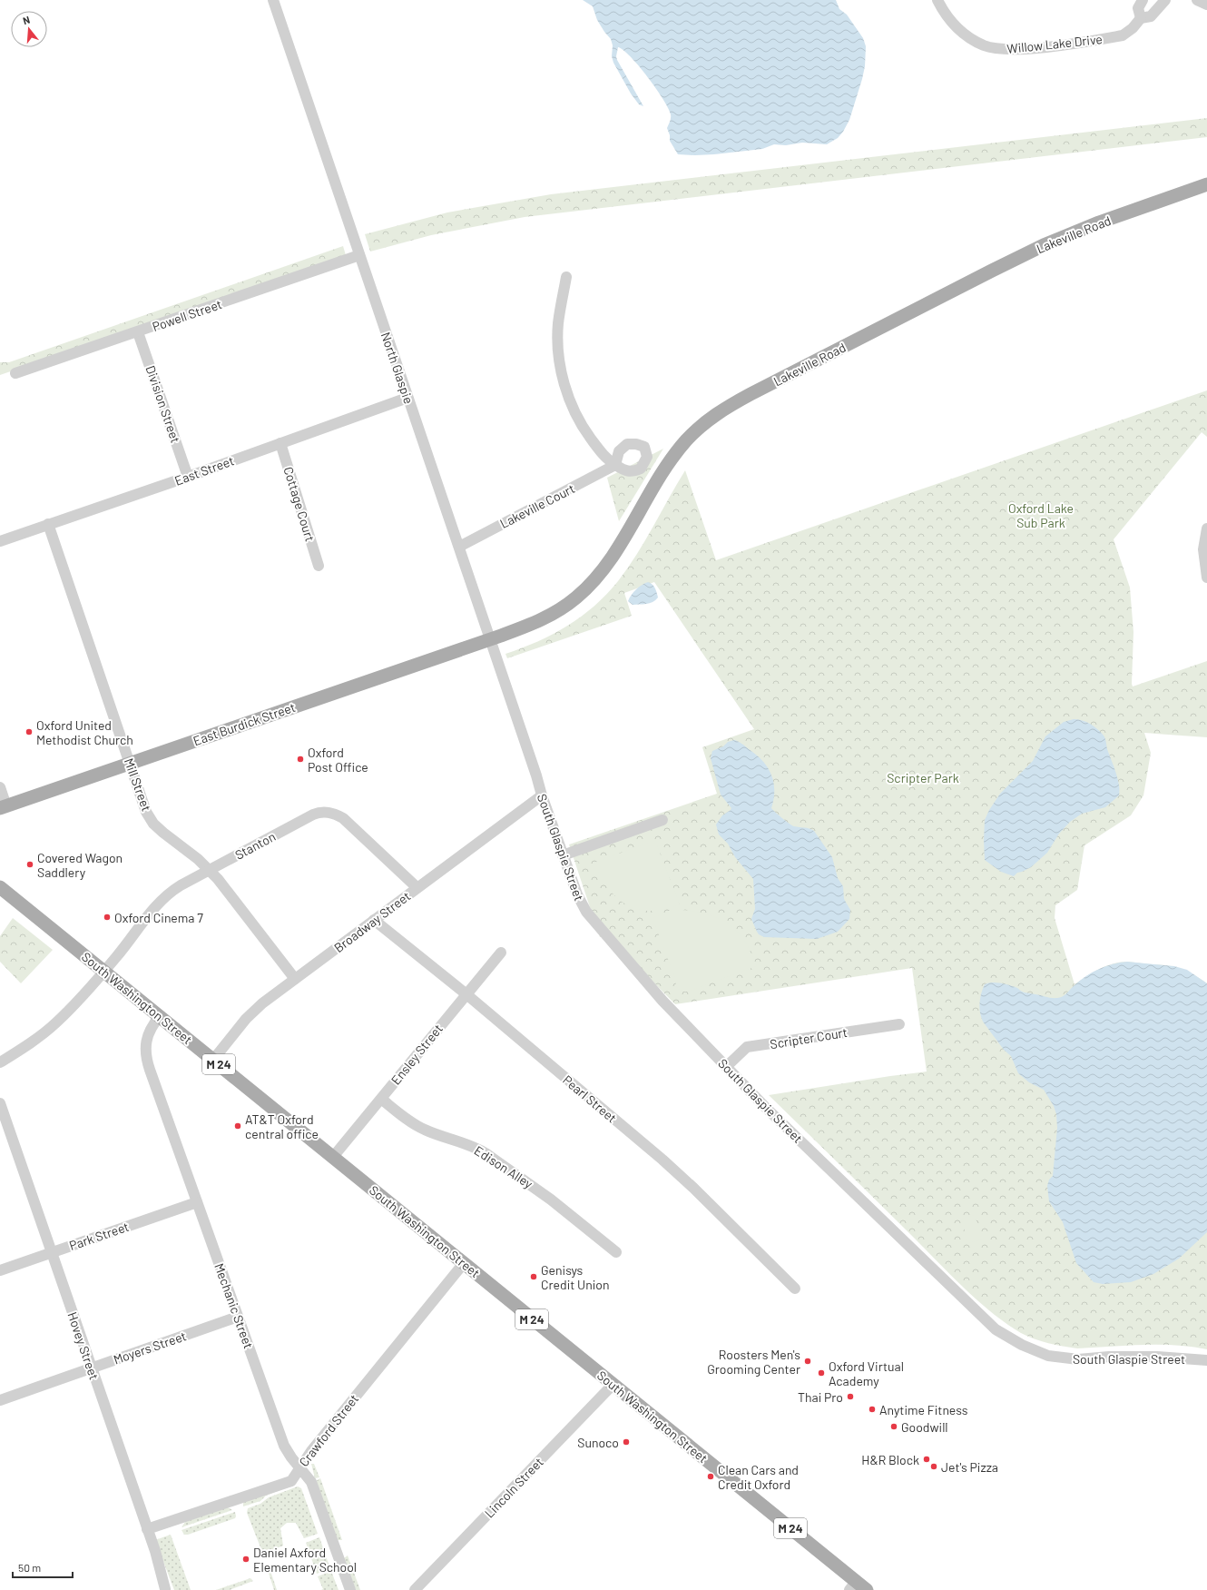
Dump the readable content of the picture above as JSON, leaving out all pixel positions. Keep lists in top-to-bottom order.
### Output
{
  "streets": {
    "main road": [
      "Lakeville Road",
      "East Burdick Street",
      "South Washington Street",
      "M 24"
    ],
    "street": [
      "Willow Lake Drive",
      "Powell Street",
      "North Glaspie",
      "Division Street",
      "East Street",
      "Cottage Court",
      "Lakeville Court",
      "Mill Street",
      "Stanton",
      "South Glaspie Street",
      "Broadway Street",
      "Scripter Court",
      "Ensley Street",
      "Pearl Street",
      "Edison Alley",
      "Park Street",
      "Mechanic Street",
      "Hovey Street",
      "Moyers Street",
      "Crawford Street",
      "Lincoln Street"
    ]
  },
  "crossings": [
    ["Lakeville Road", "North Glaspie"],
    ["Lakeville Road", "East Burdick Street"],
    ["Lakeville Road", "South Glaspie Street"],
    ["Powell Street", "North Glaspie"],
    ["Powell Street", "Division Street"],
    ["North Glaspie", "East Street"],
    ["North Glaspie", "Lakeville Court"],
    ["North Glaspie", "East Burdick Street"],
    ["North Glaspie", "South Glaspie Street"],
    ["Division Street", "East Street"],
    ["East Street", "Cottage Court"],
    ["East Street", "Mill Street"],
    ["East Burdick Street", "Mill Street"],
    ["East Burdick Street", "South Glaspie Street"],
    ["Mill Street", "Stanton"],
    ["Mill Street", "Broadway Street"],
    ["Stanton", "Broadway Street"],
    ["Stanton", "South Washington Street"],
    ["South Glaspie Street", "Broadway Street"],
    ["South Glaspie Street", "Scripter Court"],
    ["Broadway Street", "South Washington Street"],
    ["Broadway Street", "Pearl Street"],
    ["South Washington Street", "Ensley Street"],
    ["South Washington Street", "M 24"],
    ["South Washington Street", "Mechanic Street"],
    ["South Washington Street", "Crawford Street"],
    ["South Washington Street", "Lincoln Street"],
    ["Ensley Street", "Pearl Street"],
    ["Ensley Street", "Edison Alley"],
    ["Park Street", "Mechanic Street"],
    ["Park Street", "Hovey Street"],
    ["Mechanic Street", "Moyers Street"],
    ["Mechanic Street", "Crawford Street"],
    ["Hovey Street", "Moyers Street"],
    ["Hovey Street", "Crawford Street"]
  ],
  "parks": ["Oxford Lake Sub Park", "Scripter Park"],
  "places": [
    "Oxford United Methodist Church",
    "Oxford Post Office",
    "Covered Wagon Saddlery",
    "Oxford Cinema 7",
    "AT&T Oxford central office",
    "Genisys Credit Union",
    "Roosters Men's Grooming Center",
    "Oxford Virtual Academy",
    "Thai Pro",
    "Anytime Fitness",
    "Goodwill",
    "Sunoco",
    "H&R Block",
    "Jet's Pizza",
    "Clean Cars and Credit Oxford",
    "Daniel Axford Elementary School"
  ],
  "scale_bar": "50 m",
  "north": "top"
}
